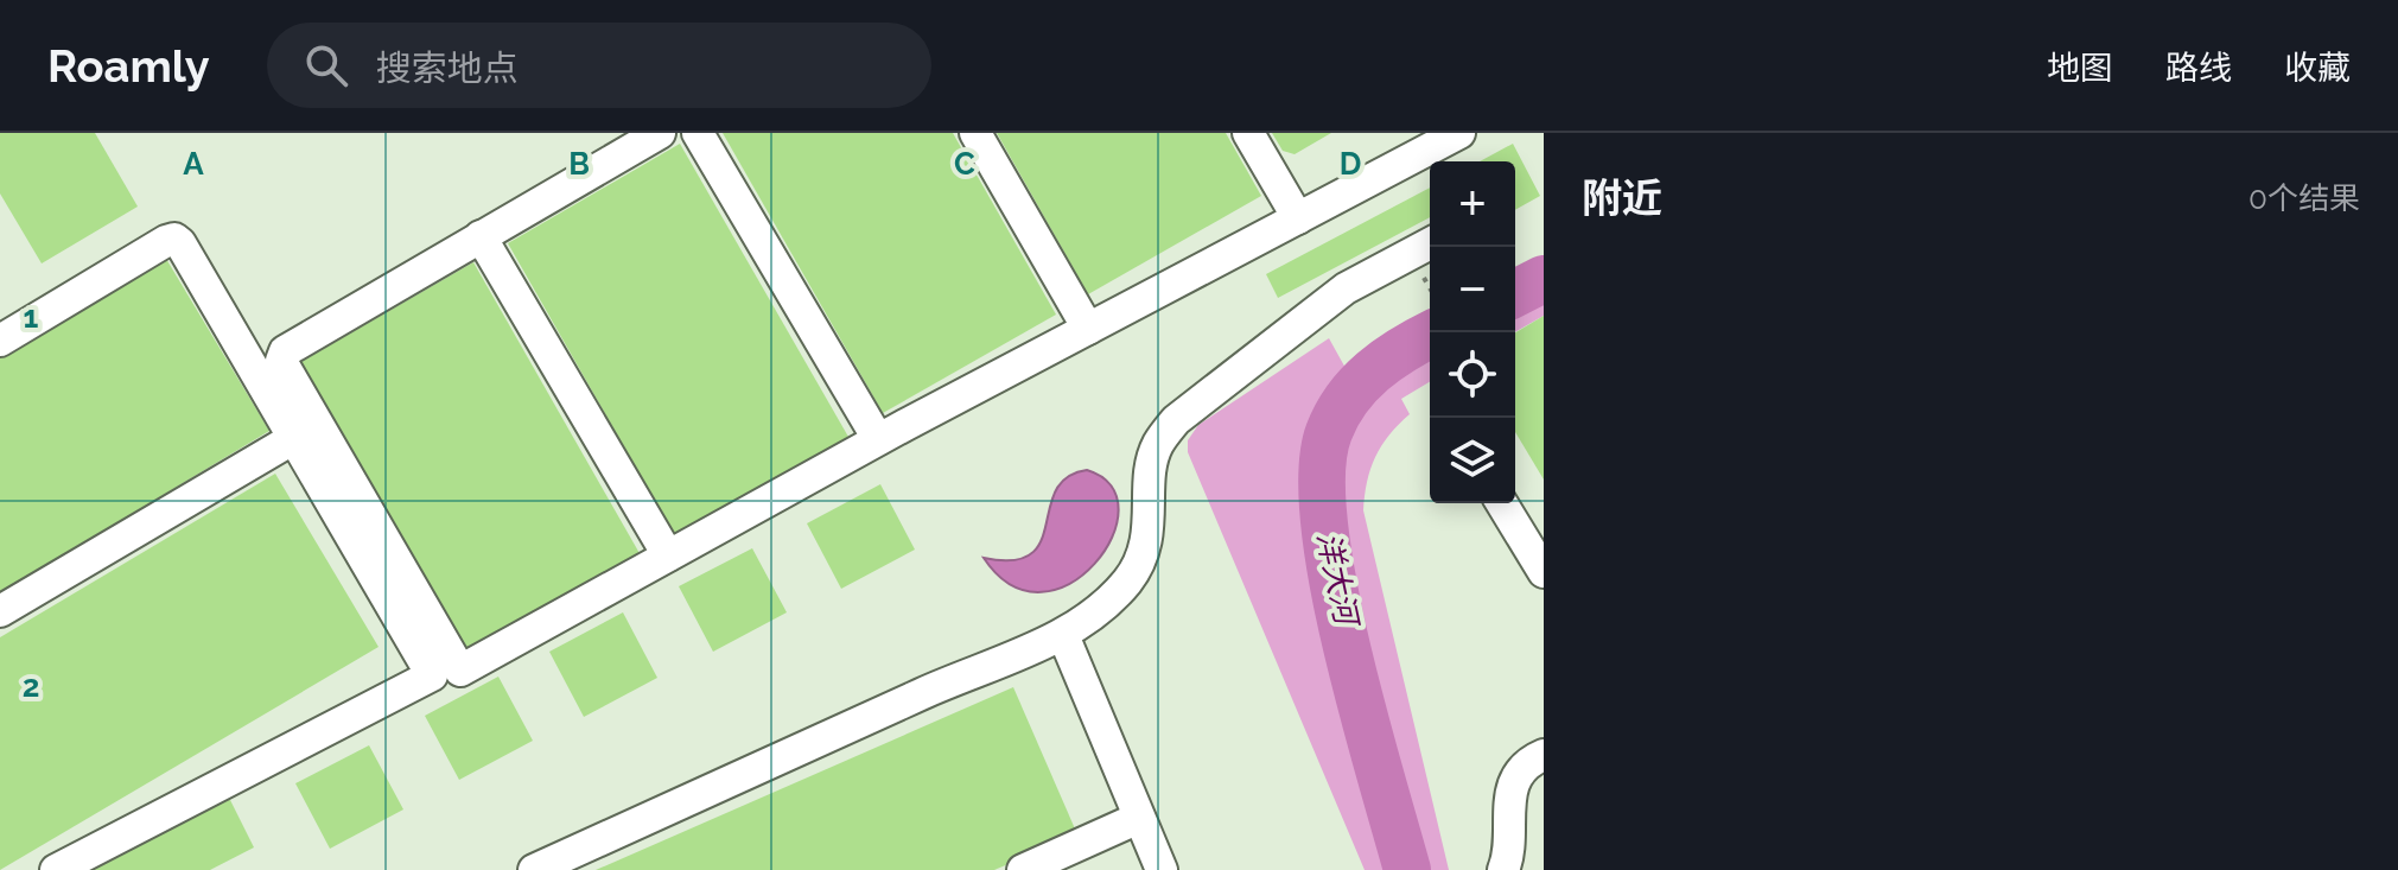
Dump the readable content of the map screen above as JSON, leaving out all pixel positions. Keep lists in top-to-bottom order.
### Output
{
  "water": ["洋大河"],
  "page": {
    "header": "Roamly",
    "search": "搜索地点",
    "nav": ["地图", "路线", "收藏"],
    "heading": ["附近", "0个结果"],
    "map_buttons": ["+", "−"]
  },
  "grid": {
    "columns": [
      "A",
      "B",
      "C",
      "D"
    ],
    "rows": ["1", "2"]
  }
}
